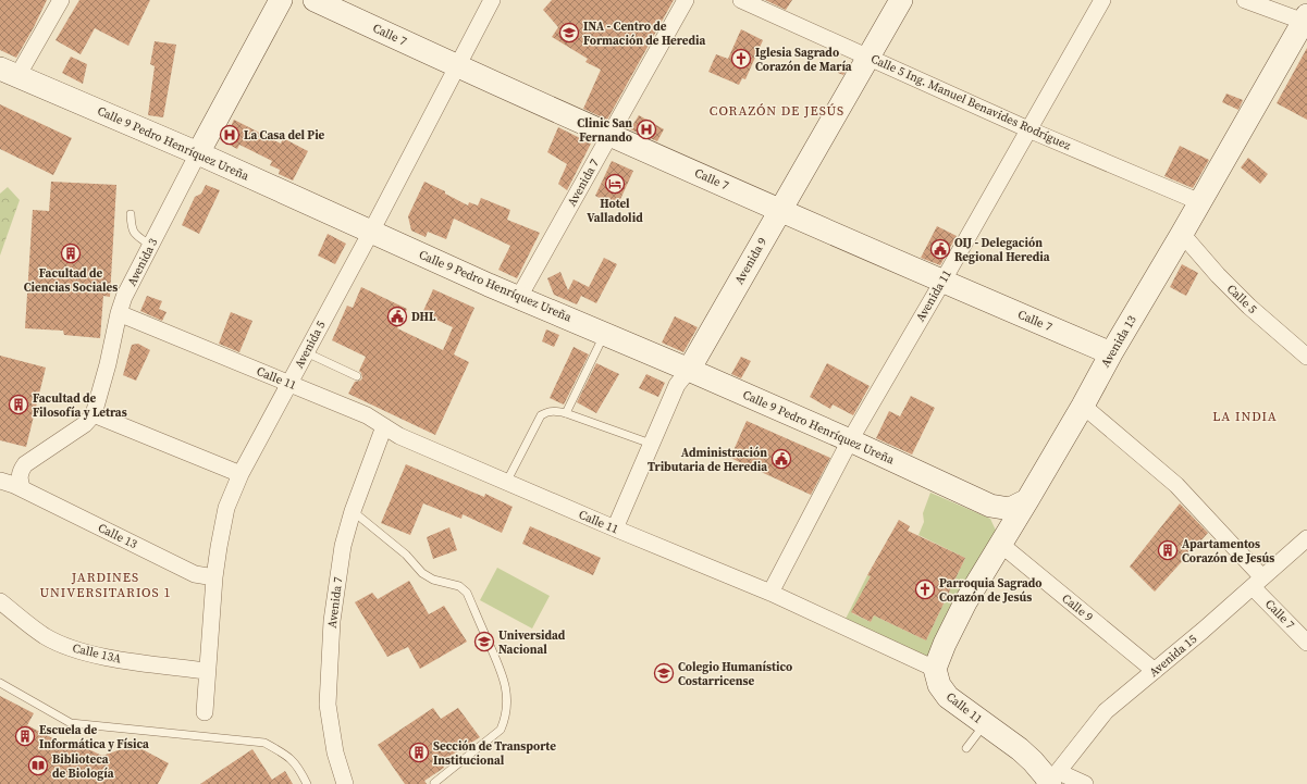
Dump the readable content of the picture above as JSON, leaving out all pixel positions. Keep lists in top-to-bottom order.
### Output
{
  "streets": {
    "main road": [
      "Calle 7",
      "Calle 9 Pedro Henríquez Ureña",
      "Avenida 9",
      "Avenida 3",
      "Avenida 13",
      "Calle 11"
    ],
    "street": [
      "Calle 5 Ing. Manuel Benavides Rodríguez",
      "Avenida 7",
      "Avenida 11",
      "Calle 5",
      "Avenida 5",
      "Calle 13",
      "Calle 9",
      "Calle 13A",
      "Avenida 15"
    ]
  },
  "crossings": [
    ["Calle 7", "Avenida 7"],
    ["Calle 7", "Avenida 9"],
    ["Calle 7", "Avenida 11"],
    ["Calle 7", "Avenida 13"],
    ["Calle 7", "Avenida 5"],
    ["Calle 7", "Avenida 15"],
    ["Calle 5 Ing. Manuel Benavides Rodríguez", "Avenida 9"],
    ["Calle 5 Ing. Manuel Benavides Rodríguez", "Avenida 11"],
    ["Calle 5 Ing. Manuel Benavides Rodríguez", "Avenida 13"],
    ["Calle 9 Pedro Henríquez Ureña", "Avenida 7"],
    ["Calle 9 Pedro Henríquez Ureña", "Avenida 9"],
    ["Calle 9 Pedro Henríquez Ureña", "Avenida 3"],
    ["Calle 9 Pedro Henríquez Ureña", "Avenida 11"],
    ["Calle 9 Pedro Henríquez Ureña", "Avenida 13"],
    ["Calle 9 Pedro Henríquez Ureña", "Avenida 5"],
    ["Avenida 7", "Calle 11"],
    ["Avenida 9", "Calle 11"],
    ["Avenida 3", "Calle 11"],
    ["Avenida 11", "Calle 11"],
    ["Calle 5", "Avenida 13"],
    ["Avenida 13", "Calle 11"],
    ["Avenida 13", "Calle 9"],
    ["Avenida 5", "Calle 11"],
    ["Avenida 5", "Calle 13"],
    ["Avenida 5", "Calle 13A"],
    ["Calle 11", "Avenida 15"],
    ["Calle 9", "Avenida 15"]
  ],
  "districts": ["CORAZÓN DE JESÚS", "LA INDIA", "JARDINES UNIVERSITARIOS 1"],
  "places": {
    "school or university": ["INA - Centro de Formación de Heredia", "Universidad Nacional", "Colegio Humanístico Costarricense"],
    "church": ["Iglesia Sagrado Corazón de María", "Parroquia Sagrado Corazón de Jesús"],
    "hospital": ["Clinic San Fernando", "La Casa del Pie"],
    "hotel": ["Hotel Valladolid"],
    "public building": ["OIJ - Delegación Regional Heredia", "DHL", "Administración Tributaria de Heredia"],
    "building": [
      "Facultad de Ciencias Sociales",
      "Facultad de Filosofía y Letras",
      "Apartamentos Corazón de Jesús",
      "Escuela de Informática y Física",
      "Sección de Transporte Institucional"
    ],
    "library": ["Biblioteca de Biología"]
  }
}
